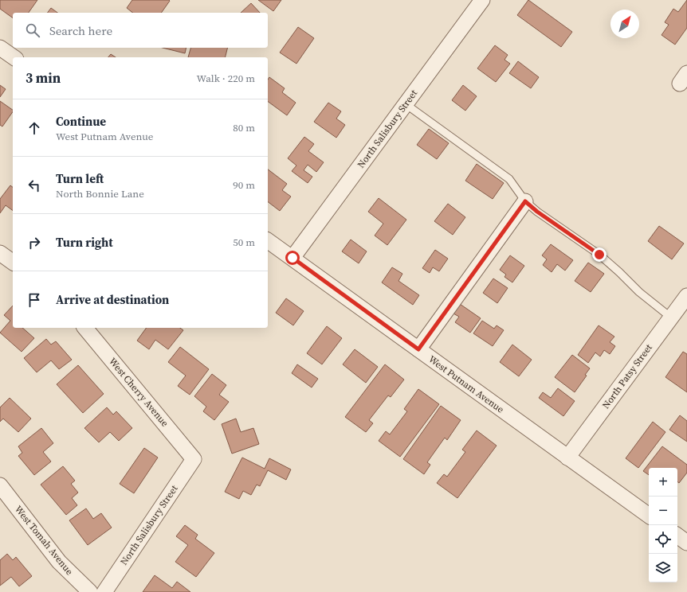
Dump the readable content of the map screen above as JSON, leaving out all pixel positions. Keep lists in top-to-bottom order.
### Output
{
  "streets": {
    "street": [
      "North Salisbury Street",
      "North Patsy Street",
      "West Putnam Avenue",
      "West Cherry Avenue",
      "West Tomah Avenue"
    ]
  },
  "crossings": [
    ["North Salisbury Street", "West Putnam Avenue"],
    ["North Salisbury Street", "West Cherry Avenue"],
    ["North Patsy Street", "West Putnam Avenue"]
  ],
  "north": "top right",
  "page": {
    "search": "Search here",
    "heading": ["3 min", "Walk · 220 m"],
    "list": [
      ["Continue", "West Putnam Avenue", "80 m"],
      ["Turn left", "North Bonnie Lane", "90 m"],
      ["Turn right", "50 m"],
      "Arrive at destination"
    ],
    "map_buttons": ["+", "−"]
  }
}
